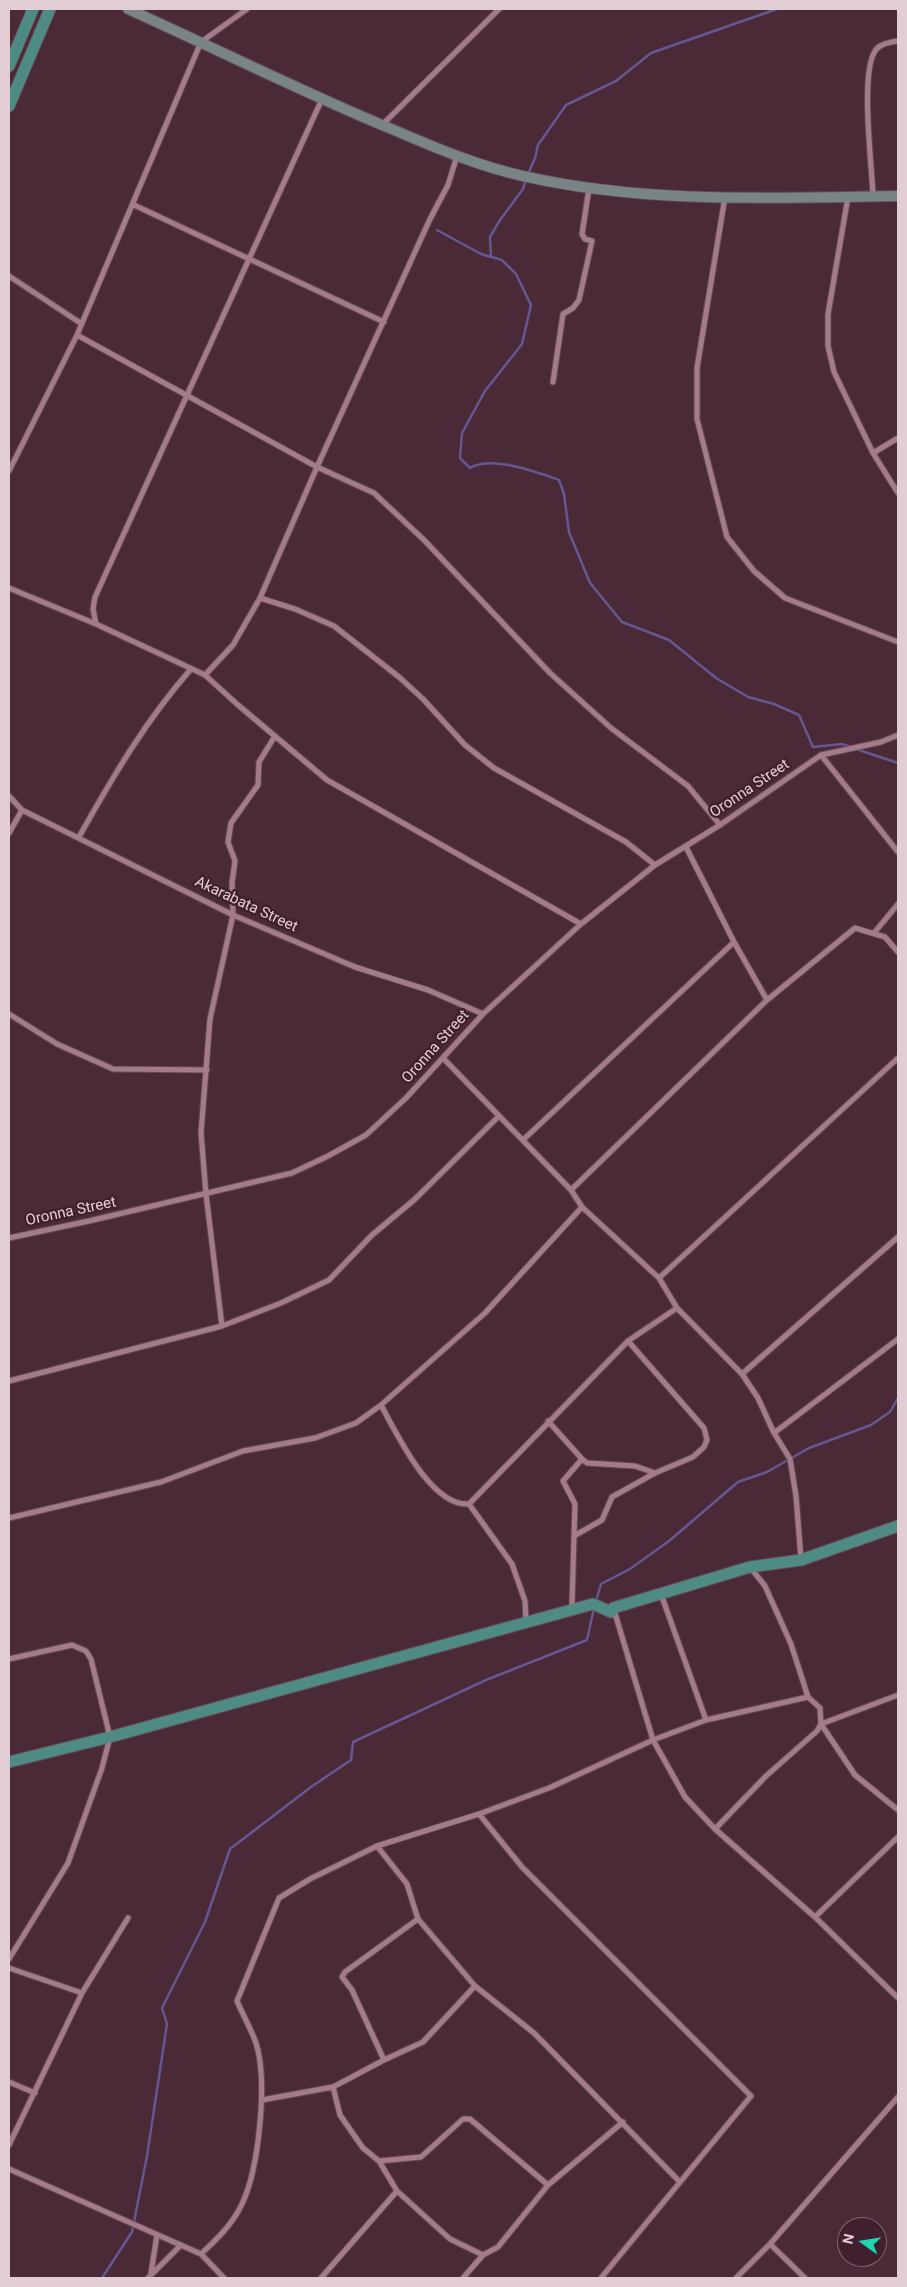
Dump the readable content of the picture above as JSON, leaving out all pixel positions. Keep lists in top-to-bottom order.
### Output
{
  "streets": {
    "street": ["Oronna Street", "Akarabata Street"]
  },
  "crossings": [
    ["Oronna Street", "Akarabata Street"]
  ],
  "north": "left"
}
